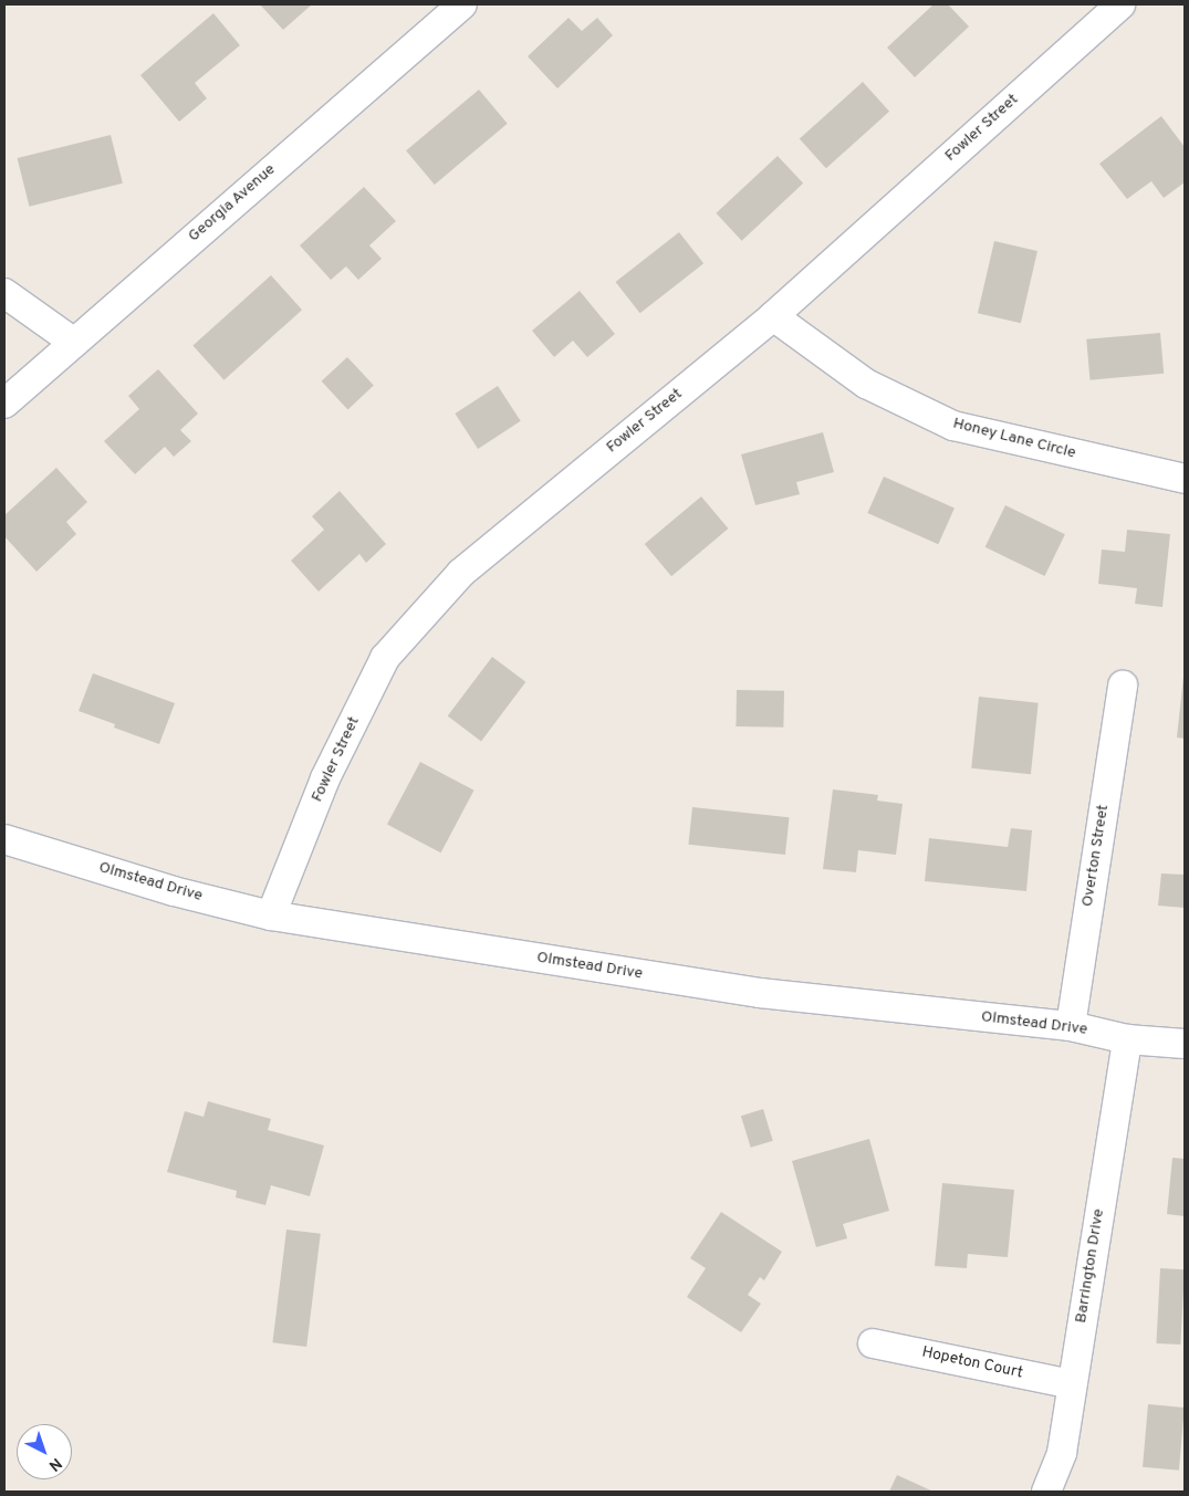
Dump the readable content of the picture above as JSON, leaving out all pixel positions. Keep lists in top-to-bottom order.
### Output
{
  "streets": {
    "street": [
      "Fowler Street",
      "Georgia Avenue",
      "Honey Lane Circle",
      "Overton Street",
      "Olmstead Drive",
      "Barrington Drive",
      "Hopeton Court"
    ]
  },
  "crossings": [
    ["Fowler Street", "Honey Lane Circle"],
    ["Fowler Street", "Olmstead Drive"],
    ["Overton Street", "Olmstead Drive"],
    ["Olmstead Drive", "Barrington Drive"],
    ["Barrington Drive", "Hopeton Court"]
  ],
  "north": "bottom right"
}
